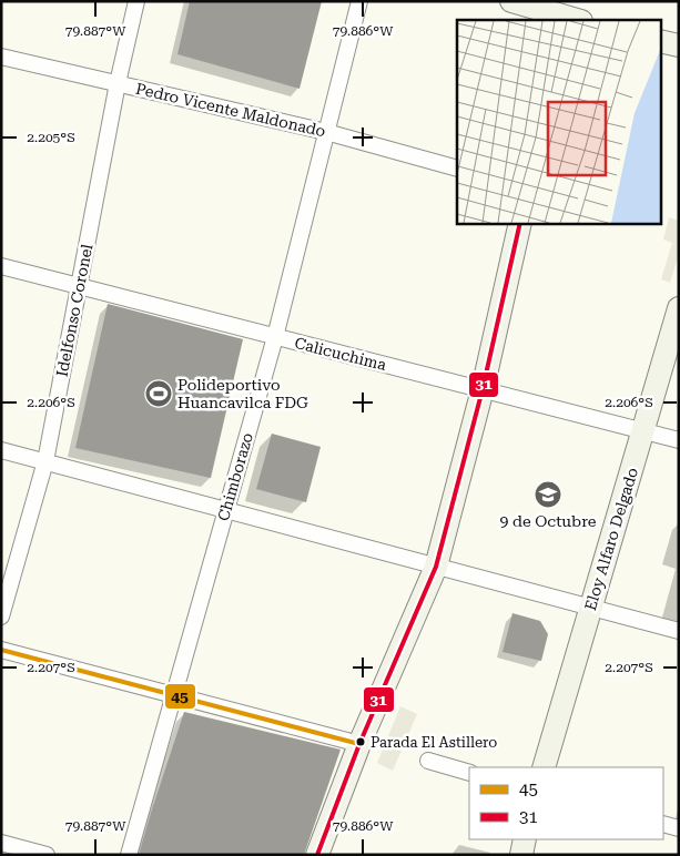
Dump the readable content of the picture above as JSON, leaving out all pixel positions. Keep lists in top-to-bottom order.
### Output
{
  "streets": {
    "main road": ["Eloy Alfaro Delgado"],
    "street": [
      "Pedro Vicente Maldonado",
      "Idelfonso Coronel",
      "Calicuchima",
      "Chimborazo"
    ]
  },
  "crossings": [
    ["Pedro Vicente Maldonado", "Idelfonso Coronel"],
    ["Pedro Vicente Maldonado", "Chimborazo"],
    ["Idelfonso Coronel", "Calicuchima"],
    ["Calicuchima", "Chimborazo"],
    ["Calicuchima", "Eloy Alfaro Delgado"]
  ],
  "places": {
    "sports": ["Polideportivo Huancavilca FDG"],
    "school or university": ["9 de Octubre"],
    "other": ["Parada El Astillero"]
  },
  "lines": ["transit line 31", "transit line 45"],
  "legend": ["45", "31"],
  "coordinates": [
    "79.887°W",
    "79.886°W",
    "2.205°S",
    "2.206°S",
    "2.207°S"
  ]
}
